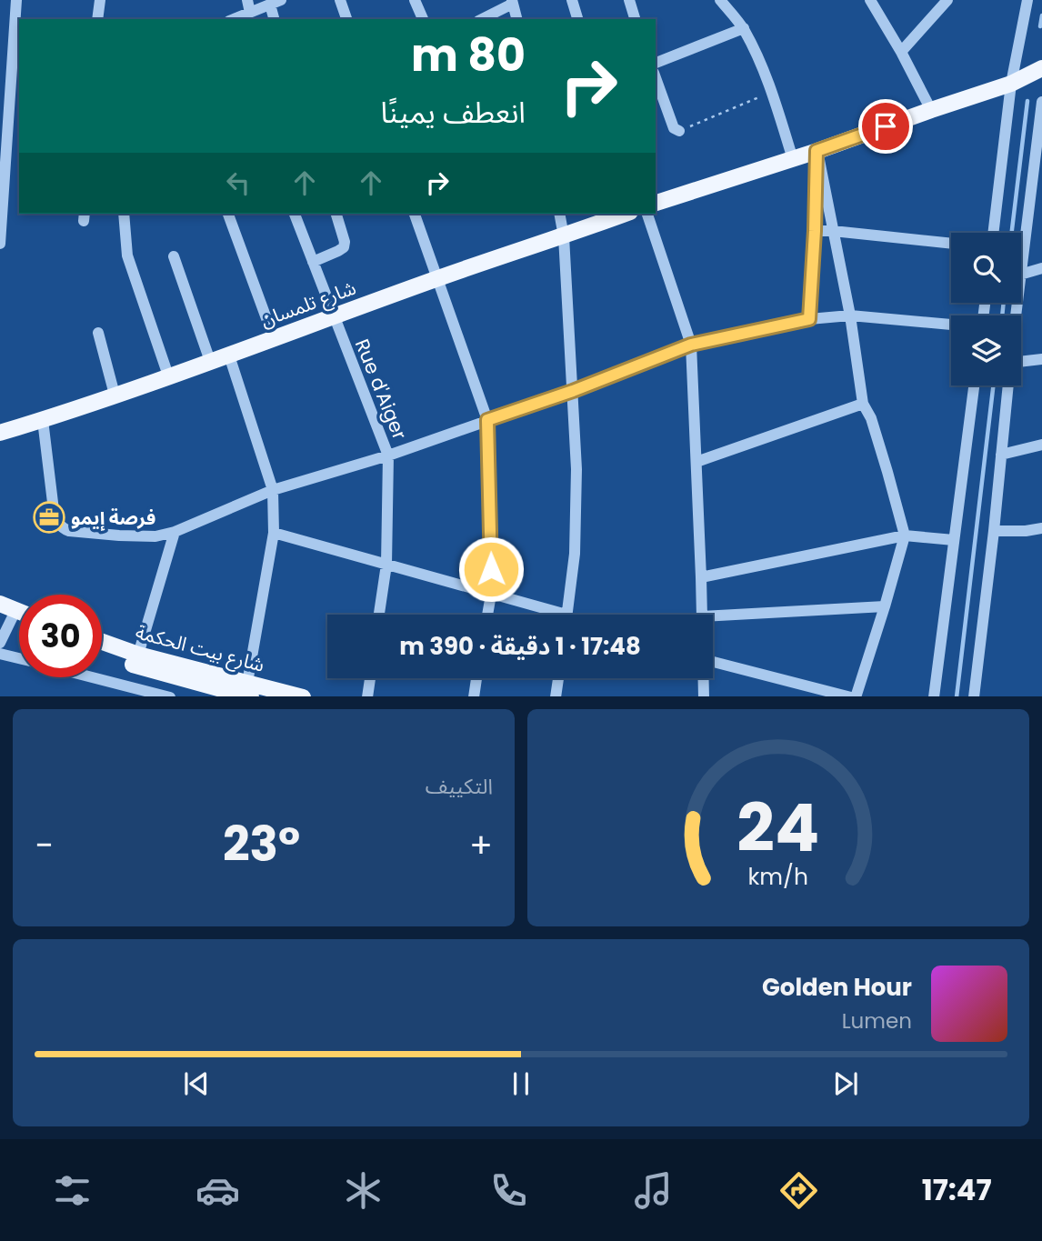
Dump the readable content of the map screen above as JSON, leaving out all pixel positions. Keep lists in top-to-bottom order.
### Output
{
  "streets": {
    "main road": ["شارع تلمسان", "شارع بيت الحكمة"],
    "street": ["Rue d'Aiger"]
  },
  "crossings": [
    ["شارع تلمسان", "Rue d'Aiger"]
  ],
  "places": {
    "office": ["فرصة إيمو"]
  },
  "page": {
    "turn": ["80 m", "انعطف يمينًا"],
    "limit": "30",
    "trip": "17:48 · 1 دقيقة · 390 m",
    "tile": "التكييف",
    "heat": ["−", "23°", "+"],
    "song": ["Golden Hour", "Lumen"],
    "tabs": "17:47",
    "gauge": ["24", "km/h"]
  }
}
